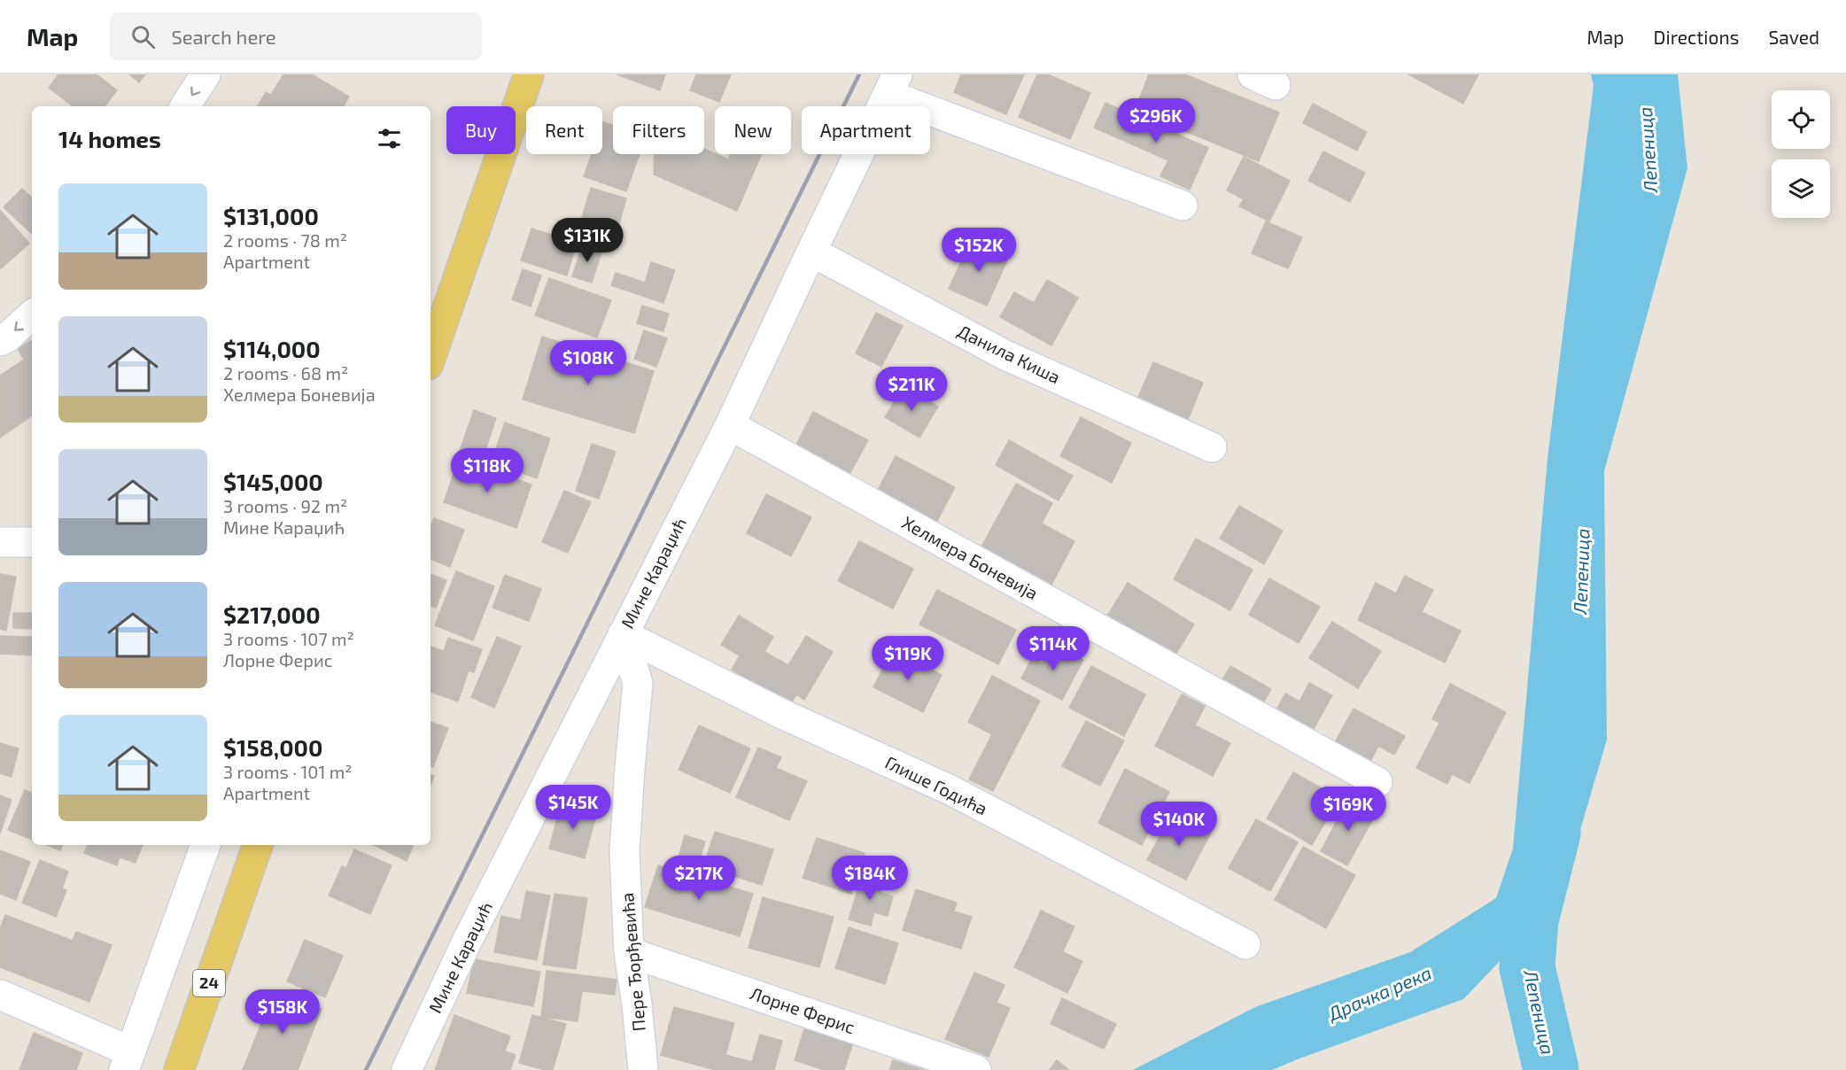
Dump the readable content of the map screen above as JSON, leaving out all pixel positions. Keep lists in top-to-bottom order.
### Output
{
  "streets": {
    "main road": ["24"],
    "street": [
      "Данила Киша",
      "Хелмера Боневија",
      "Мине Караџић",
      "Глише Годића",
      "Пере Ђорђевића",
      "Лорне Ферис"
    ]
  },
  "crossings": [
    ["Данила Киша", "Мине Караџић"],
    ["Хелмера Боневија", "Мине Караџић"],
    ["Мине Караџић", "Глише Годића"],
    ["Мине Караџић", "Пере Ђорђевића"],
    ["Глише Годића", "Пере Ђорђевића"],
    ["Пере Ђорђевића", "Лорне Ферис"]
  ],
  "water": ["Лепеница", "Драчка река"],
  "page": {
    "header": "Map",
    "search": "Search here",
    "nav": ["Map", "Directions", "Saved"],
    "price": [
      "$296K",
      "$131K",
      "$152K",
      "$108K",
      "$211K",
      "$118K",
      "$114K",
      "$119K",
      "$145K",
      "$169K",
      "$140K",
      "$217K",
      "$184K",
      "$158K"
    ],
    "chip": [
      "Buy",
      "Rent",
      "Filters",
      "New",
      "Apartment"
    ],
    "heading": "14 homes",
    "list": [
      {
        "name": "$131,000",
        "note": "2 rooms · 78 m² · Apartment"
      },
      {
        "name": "$114,000",
        "note": "2 rooms · 68 m² · Хелмера Боневија"
      },
      {
        "name": "$145,000",
        "note": "3 rooms · 92 m² · Мине Караџић"
      },
      {
        "name": "$217,000",
        "note": "3 rooms · 107 m² · Лорне Ферис"
      },
      {
        "name": "$158,000",
        "note": "3 rooms · 101 m² · Apartment"
      }
    ]
  }
}
